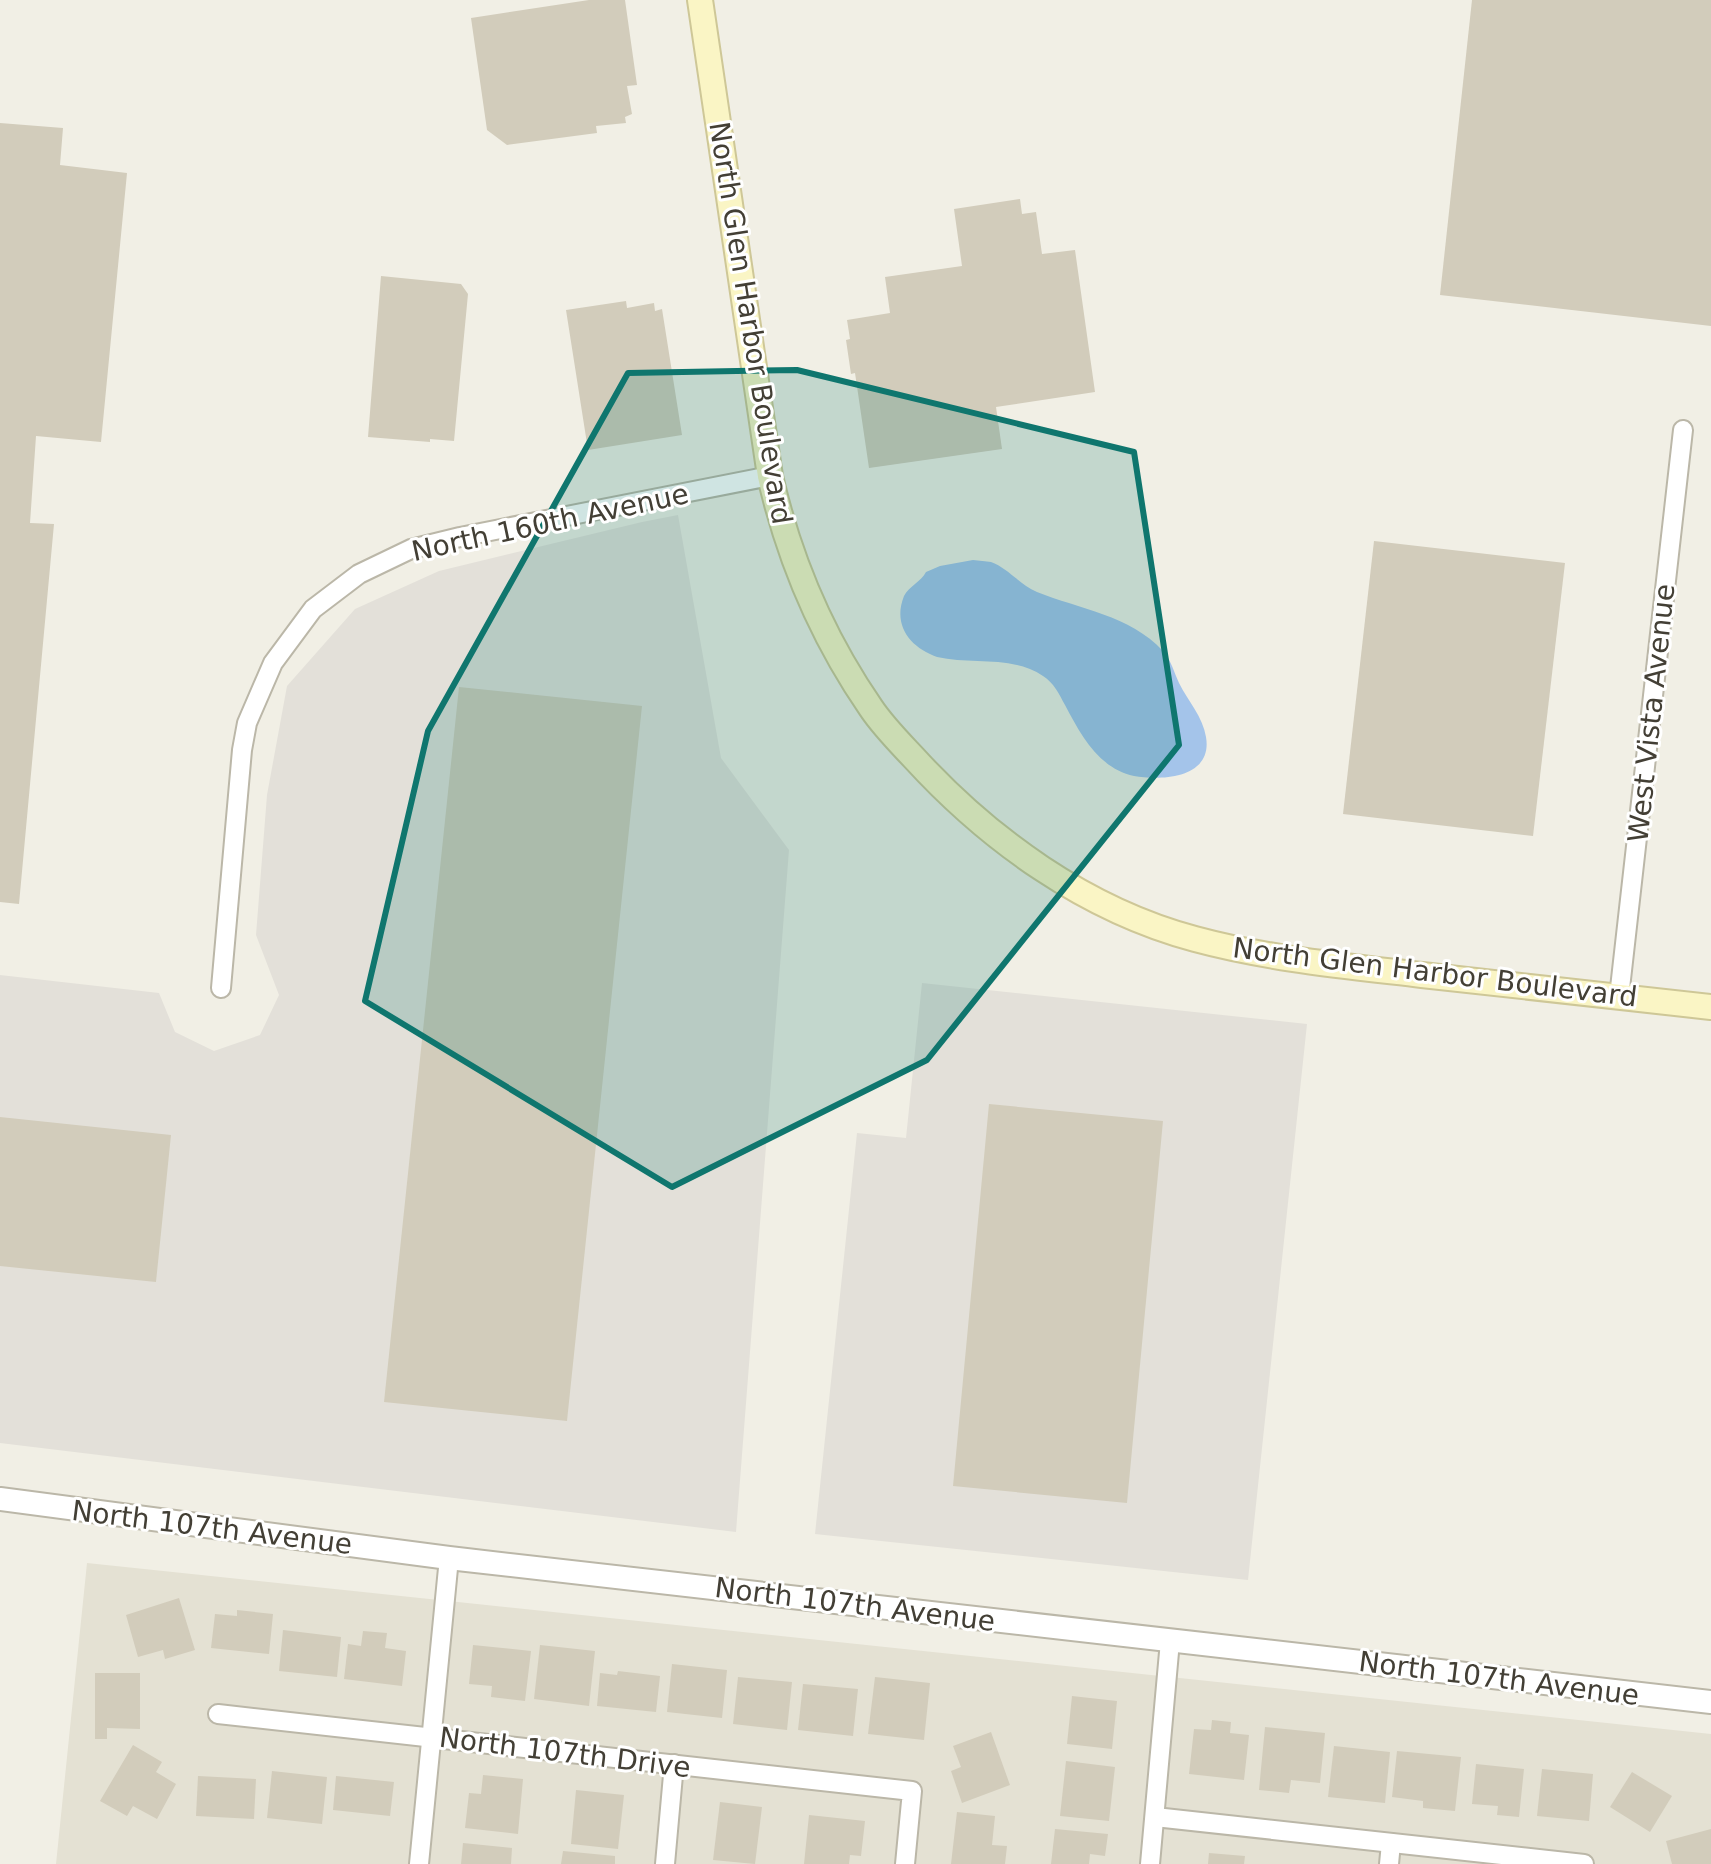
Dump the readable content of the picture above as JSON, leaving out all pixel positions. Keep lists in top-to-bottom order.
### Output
{
  "streets": {
    "main road": ["North Glen Harbor Boulevard"],
    "street": [
      "North 160th Avenue",
      "West Vista Avenue",
      "North 107th Avenue",
      "North 107th Drive"
    ]
  },
  "crossings": [
    ["North Glen Harbor Boulevard", "North 160th Avenue"],
    ["North Glen Harbor Boulevard", "West Vista Avenue"]
  ]
}
